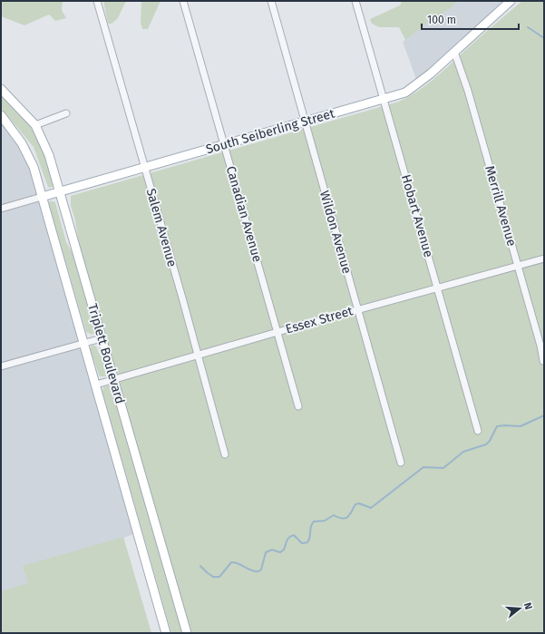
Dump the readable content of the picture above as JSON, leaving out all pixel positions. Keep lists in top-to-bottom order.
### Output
{
  "streets": {
    "main road": ["South Seiberling Street", "Triplett Boulevard"],
    "street": [
      "Merrill Avenue",
      "Canadian Avenue",
      "Hobart Avenue",
      "Salem Avenue",
      "Wildon Avenue",
      "Essex Street"
    ]
  },
  "crossings": [
    ["South Seiberling Street", "Merrill Avenue"],
    ["South Seiberling Street", "Canadian Avenue"],
    ["South Seiberling Street", "Hobart Avenue"],
    ["South Seiberling Street", "Salem Avenue"],
    ["South Seiberling Street", "Wildon Avenue"],
    ["South Seiberling Street", "Triplett Boulevard"],
    ["Merrill Avenue", "Essex Street"],
    ["Canadian Avenue", "Essex Street"],
    ["Hobart Avenue", "Essex Street"],
    ["Salem Avenue", "Essex Street"],
    ["Wildon Avenue", "Essex Street"],
    ["Essex Street", "Triplett Boulevard"]
  ],
  "scale_bar": "100 m",
  "north": "right"
}
